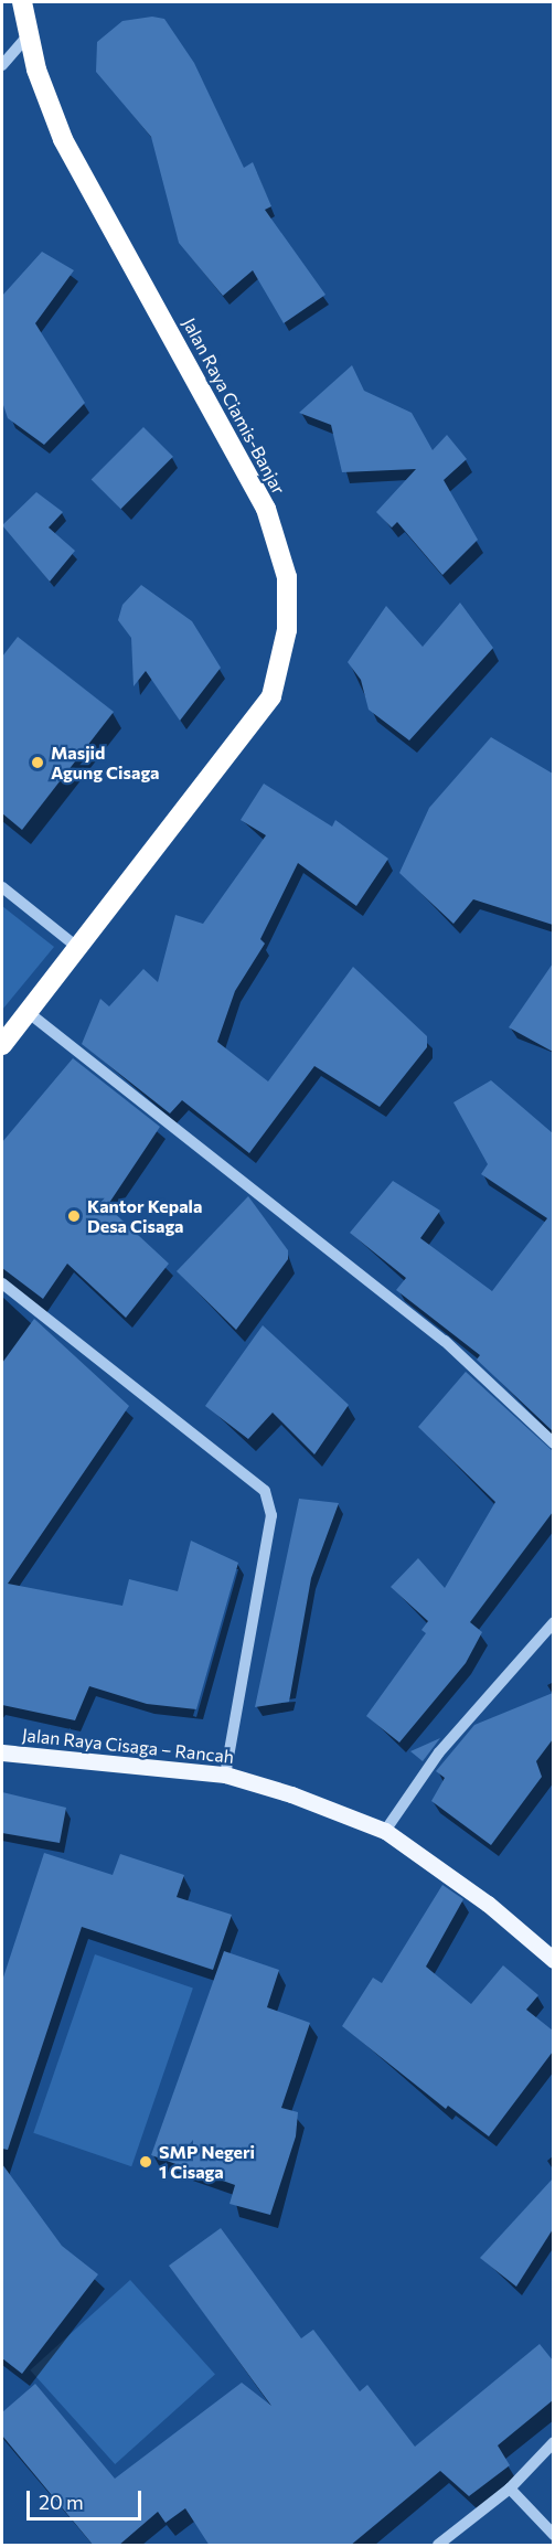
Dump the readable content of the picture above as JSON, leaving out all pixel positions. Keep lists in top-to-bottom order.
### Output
{
  "streets": {
    "highway": ["Jalan Raya Ciamis-Banjar"],
    "main road": ["Jalan Raya Cisaga – Rancah"]
  },
  "places": ["Masjid Agung Cisaga", "Kantor Kepala Desa Cisaga", "SMP Negeri 1 Cisaga"],
  "scale_bar": "20 m"
}
